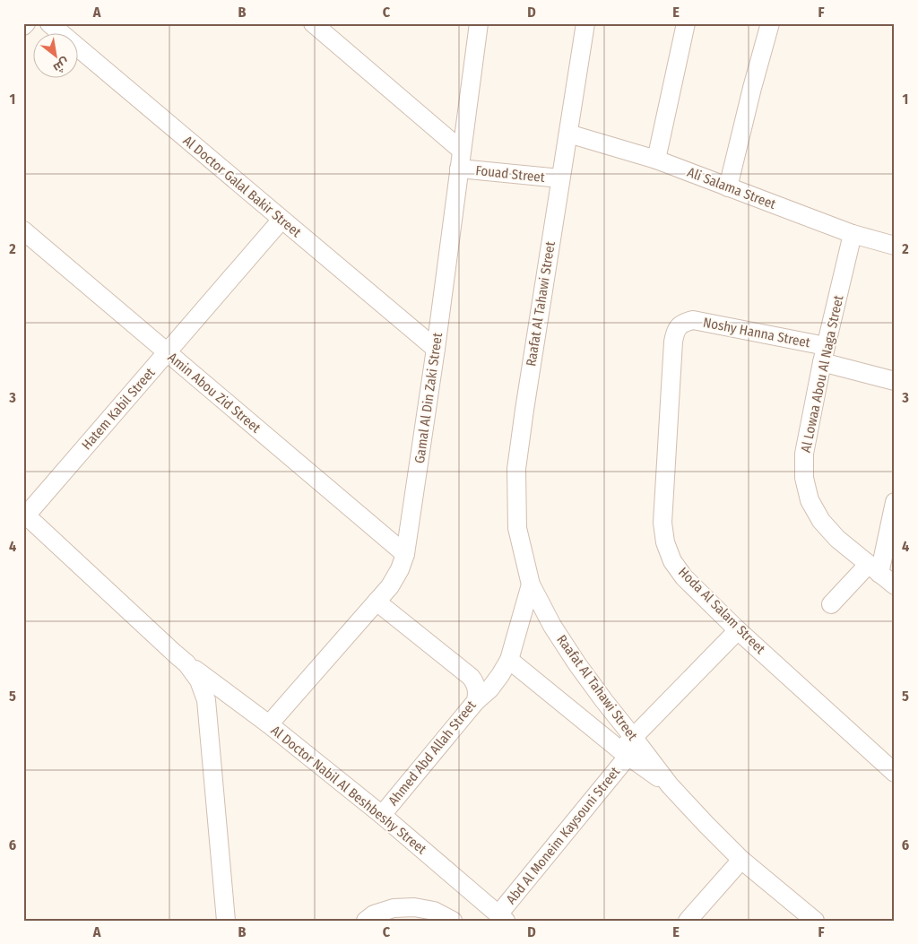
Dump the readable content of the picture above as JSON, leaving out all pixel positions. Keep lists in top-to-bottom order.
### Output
{
  "streets": {
    "street": [
      "Fouad Street",
      "Al Doctor Galal Bakir Street",
      "Ali Salama Street",
      "Raafat Al Tahawi Street",
      "Noshy Hanna Street",
      "Al Lowaa Abou Al Naga Street",
      "Amin Abou Zid Street",
      "Gamal Al Din Zaki Street",
      "Hatem Kabil Street",
      "Hoda Al Salam Street",
      "Ahmed Abd Allah Street",
      "Al Doctor Nabil Al Beshbeshy Street",
      "Abd Al Moneim Kaysouni Street"
    ]
  },
  "crossings": [
    ["Fouad Street", "Raafat Al Tahawi Street"],
    ["Fouad Street", "Gamal Al Din Zaki Street"],
    ["Al Doctor Galal Bakir Street", "Gamal Al Din Zaki Street"],
    ["Al Doctor Galal Bakir Street", "Hatem Kabil Street"],
    ["Ali Salama Street", "Raafat Al Tahawi Street"],
    ["Ali Salama Street", "Al Lowaa Abou Al Naga Street"],
    ["Raafat Al Tahawi Street", "Ahmed Abd Allah Street"],
    ["Raafat Al Tahawi Street", "Abd Al Moneim Kaysouni Street"],
    ["Noshy Hanna Street", "Al Lowaa Abou Al Naga Street"],
    ["Noshy Hanna Street", "Hoda Al Salam Street"],
    ["Amin Abou Zid Street", "Gamal Al Din Zaki Street"],
    ["Amin Abou Zid Street", "Hatem Kabil Street"],
    ["Gamal Al Din Zaki Street", "Ahmed Abd Allah Street"],
    ["Gamal Al Din Zaki Street", "Al Doctor Nabil Al Beshbeshy Street"],
    ["Hatem Kabil Street", "Al Doctor Nabil Al Beshbeshy Street"],
    ["Hoda Al Salam Street", "Abd Al Moneim Kaysouni Street"],
    ["Ahmed Abd Allah Street", "Al Doctor Nabil Al Beshbeshy Street"],
    ["Al Doctor Nabil Al Beshbeshy Street", "Abd Al Moneim Kaysouni Street"]
  ],
  "north": "bottom right",
  "grid": {
    "columns": [
      "A",
      "B",
      "C",
      "D",
      "E",
      "F"
    ],
    "rows": [
      "1",
      "2",
      "3",
      "4",
      "5",
      "6"
    ]
  }
}
